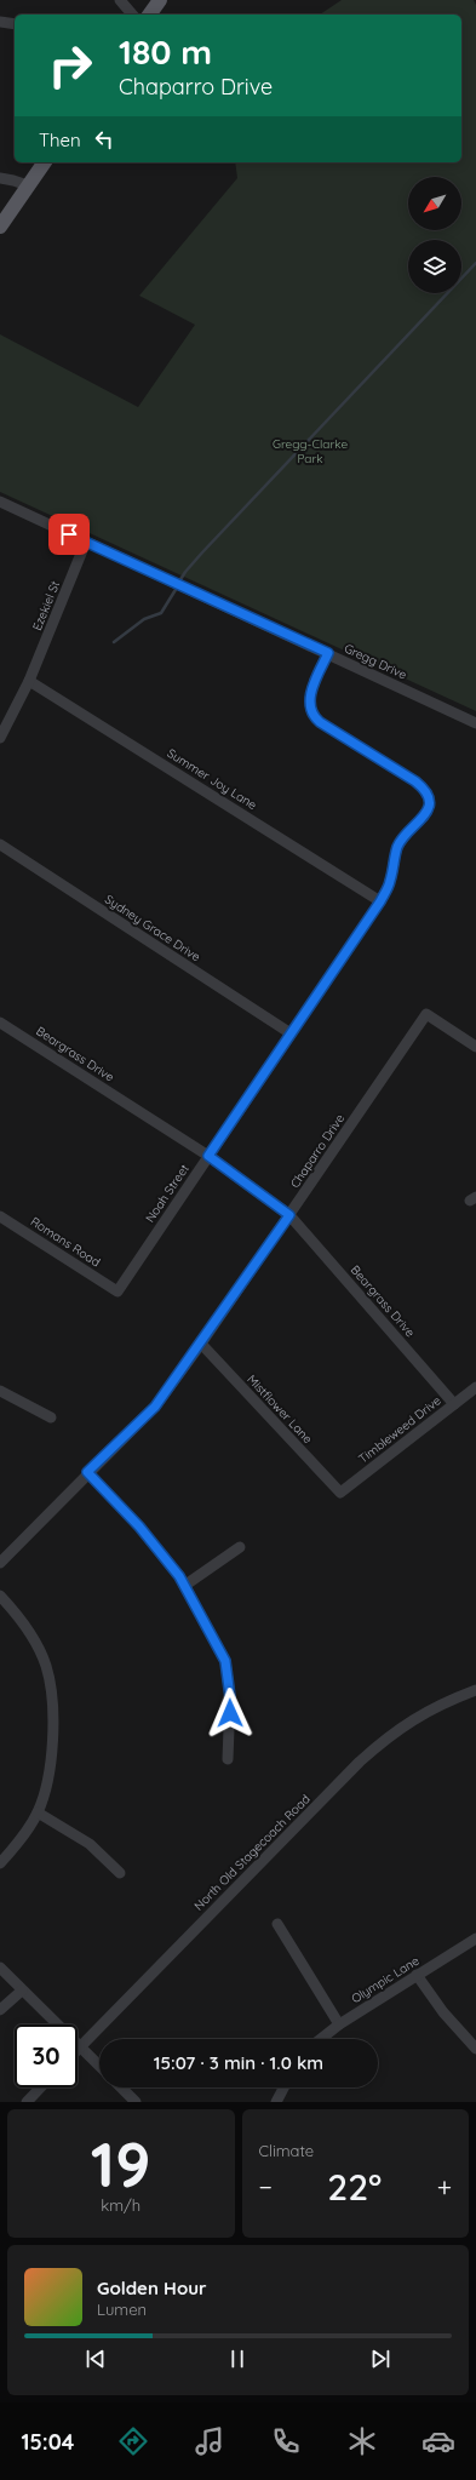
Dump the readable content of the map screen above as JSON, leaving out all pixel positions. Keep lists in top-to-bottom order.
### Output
{
  "streets": {
    "street": [
      "Ezekiel St",
      "Gregg Drive",
      "Summer Joy Lane",
      "Sydney Grace Drive",
      "Beargrass Drive",
      "Chaparro Drive",
      "Noah Street",
      "Romans Road",
      "Mistflower Lane",
      "Timbleweed Drive",
      "North Old Stagecoach Road",
      "Olympic Lane"
    ]
  },
  "crossings": [
    ["Ezekiel St", "Gregg Drive"],
    ["Ezekiel St", "Summer Joy Lane"],
    ["Gregg Drive", "Noah Street"],
    ["Summer Joy Lane", "Noah Street"],
    ["Sydney Grace Drive", "Noah Street"],
    ["Beargrass Drive", "Chaparro Drive"],
    ["Beargrass Drive", "Noah Street"],
    ["Beargrass Drive", "Timbleweed Drive"],
    ["Chaparro Drive", "Mistflower Lane"],
    ["Noah Street", "Romans Road"],
    ["Mistflower Lane", "Timbleweed Drive"]
  ],
  "parks": ["Gregg-Clarke Park"],
  "north": "bottom left",
  "page": {
    "turn": ["180 m", "Chaparro Drive"],
    "then": "Then",
    "limit": "30",
    "trip": "15:07 · 3 min · 1.0 km",
    "tile": [
      ["19", "km/h"],
      "Climate"
    ],
    "heat": ["−", "22°", "+"],
    "song": ["Golden Hour", "Lumen"],
    "tabs": "15:04"
  }
}
